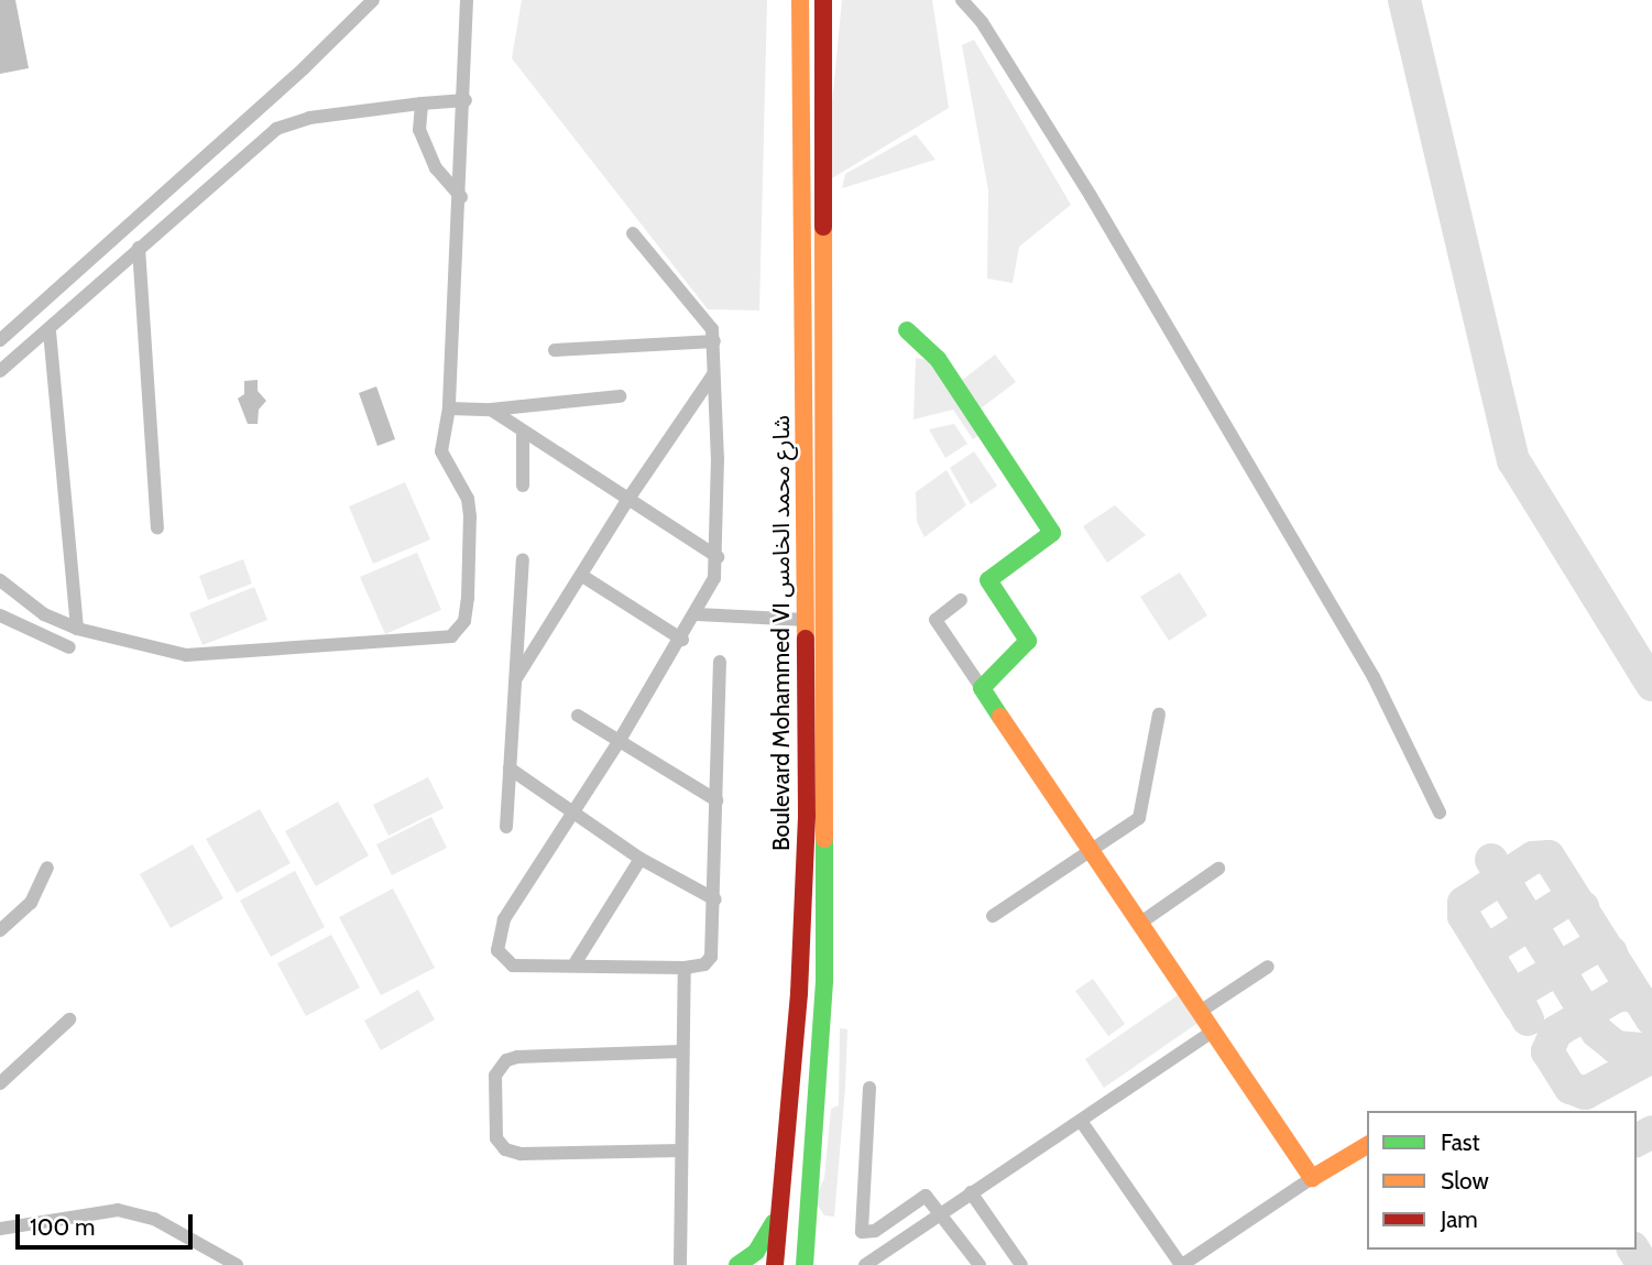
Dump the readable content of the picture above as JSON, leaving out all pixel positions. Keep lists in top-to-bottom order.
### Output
{
  "streets": {
    "main road": ["Boulevard Mohammed VI شارع محمد الخامس"]
  },
  "legend": ["Fast", "Slow", "Jam"],
  "scale_bar": "100 m"
}
